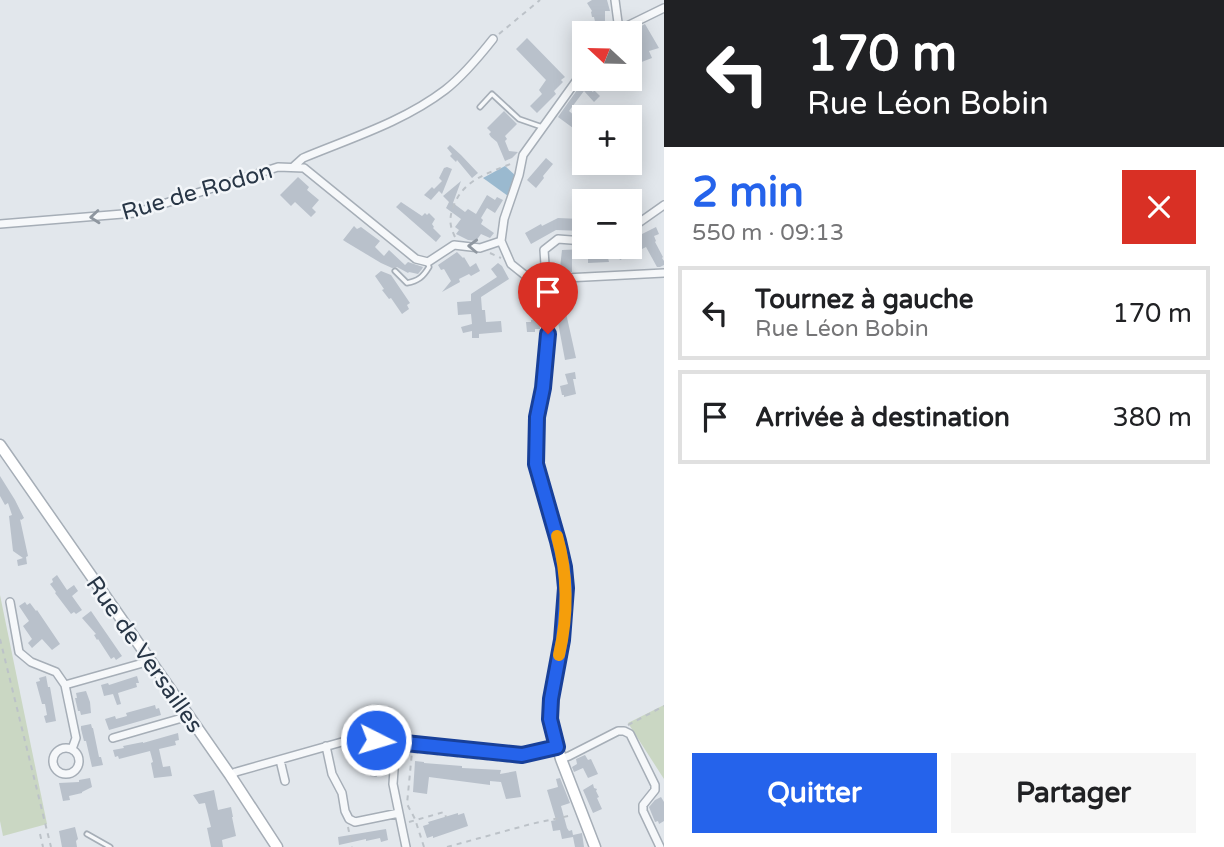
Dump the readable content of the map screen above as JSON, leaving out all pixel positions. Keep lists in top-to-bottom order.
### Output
{
  "streets": {
    "street": ["Rue de Rodon", "Rue de Versailles"]
  },
  "one_way": ["Rue de Rodon"],
  "north": "left",
  "page": {
    "turn": ["170 m", "Rue Léon Bobin"],
    "map_buttons": ["+", "−"],
    "heading": ["2 min", "550 m · 09:13"],
    "list": [
      {
        "name": "Tournez à gauche",
        "note": "Rue Léon Bobin",
        "value": "170 m"
      },
      {
        "name": "Arrivée à destination",
        "value": "380 m"
      }
    ],
    "buttons": ["Quitter", "Partager"]
  }
}
